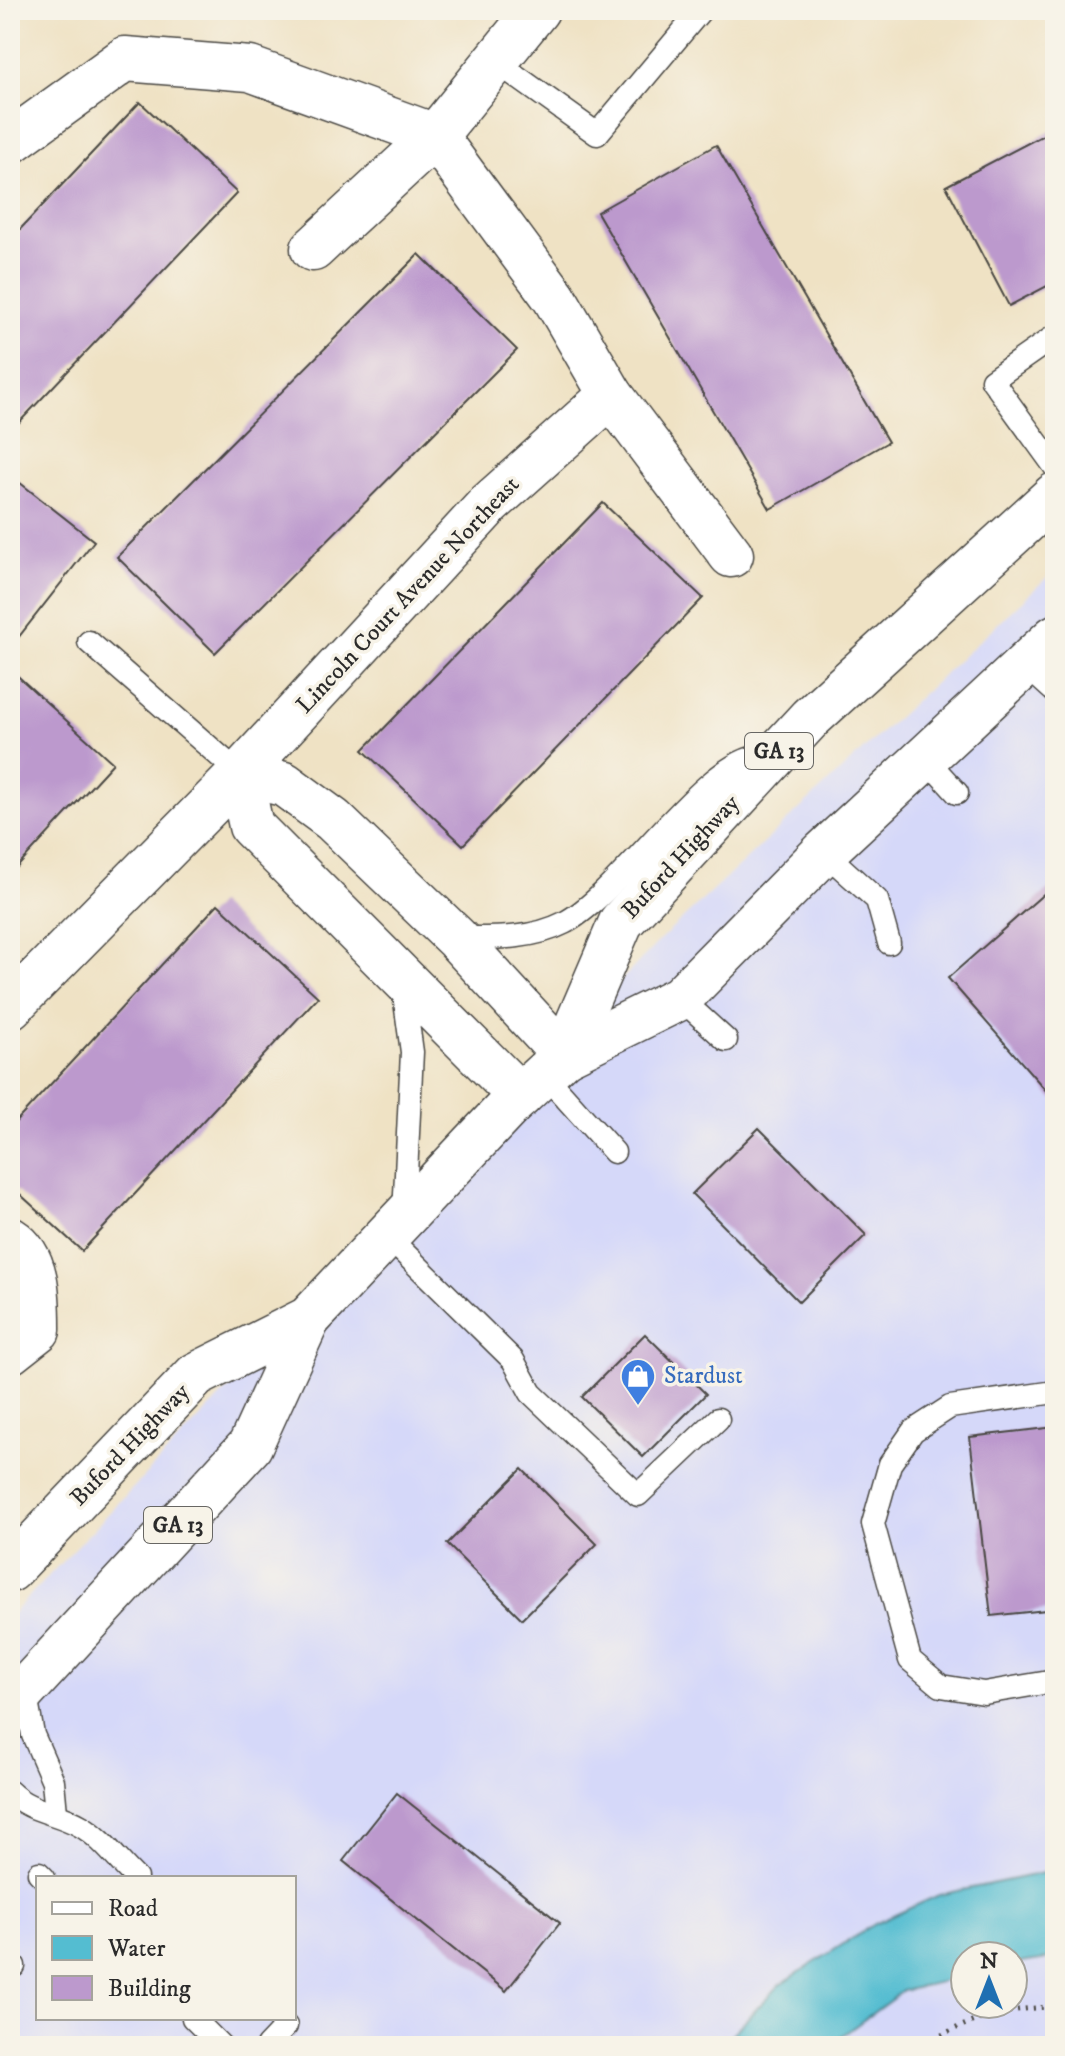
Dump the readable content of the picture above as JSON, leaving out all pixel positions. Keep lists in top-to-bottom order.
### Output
{
  "streets": {
    "street": ["Lincoln Court Avenue Northeast", "GA 13", "Buford Highway"]
  },
  "places": {
    "shop": ["Stardust"]
  },
  "legend": ["Road", "Water", "Building"],
  "north": "top"
}
